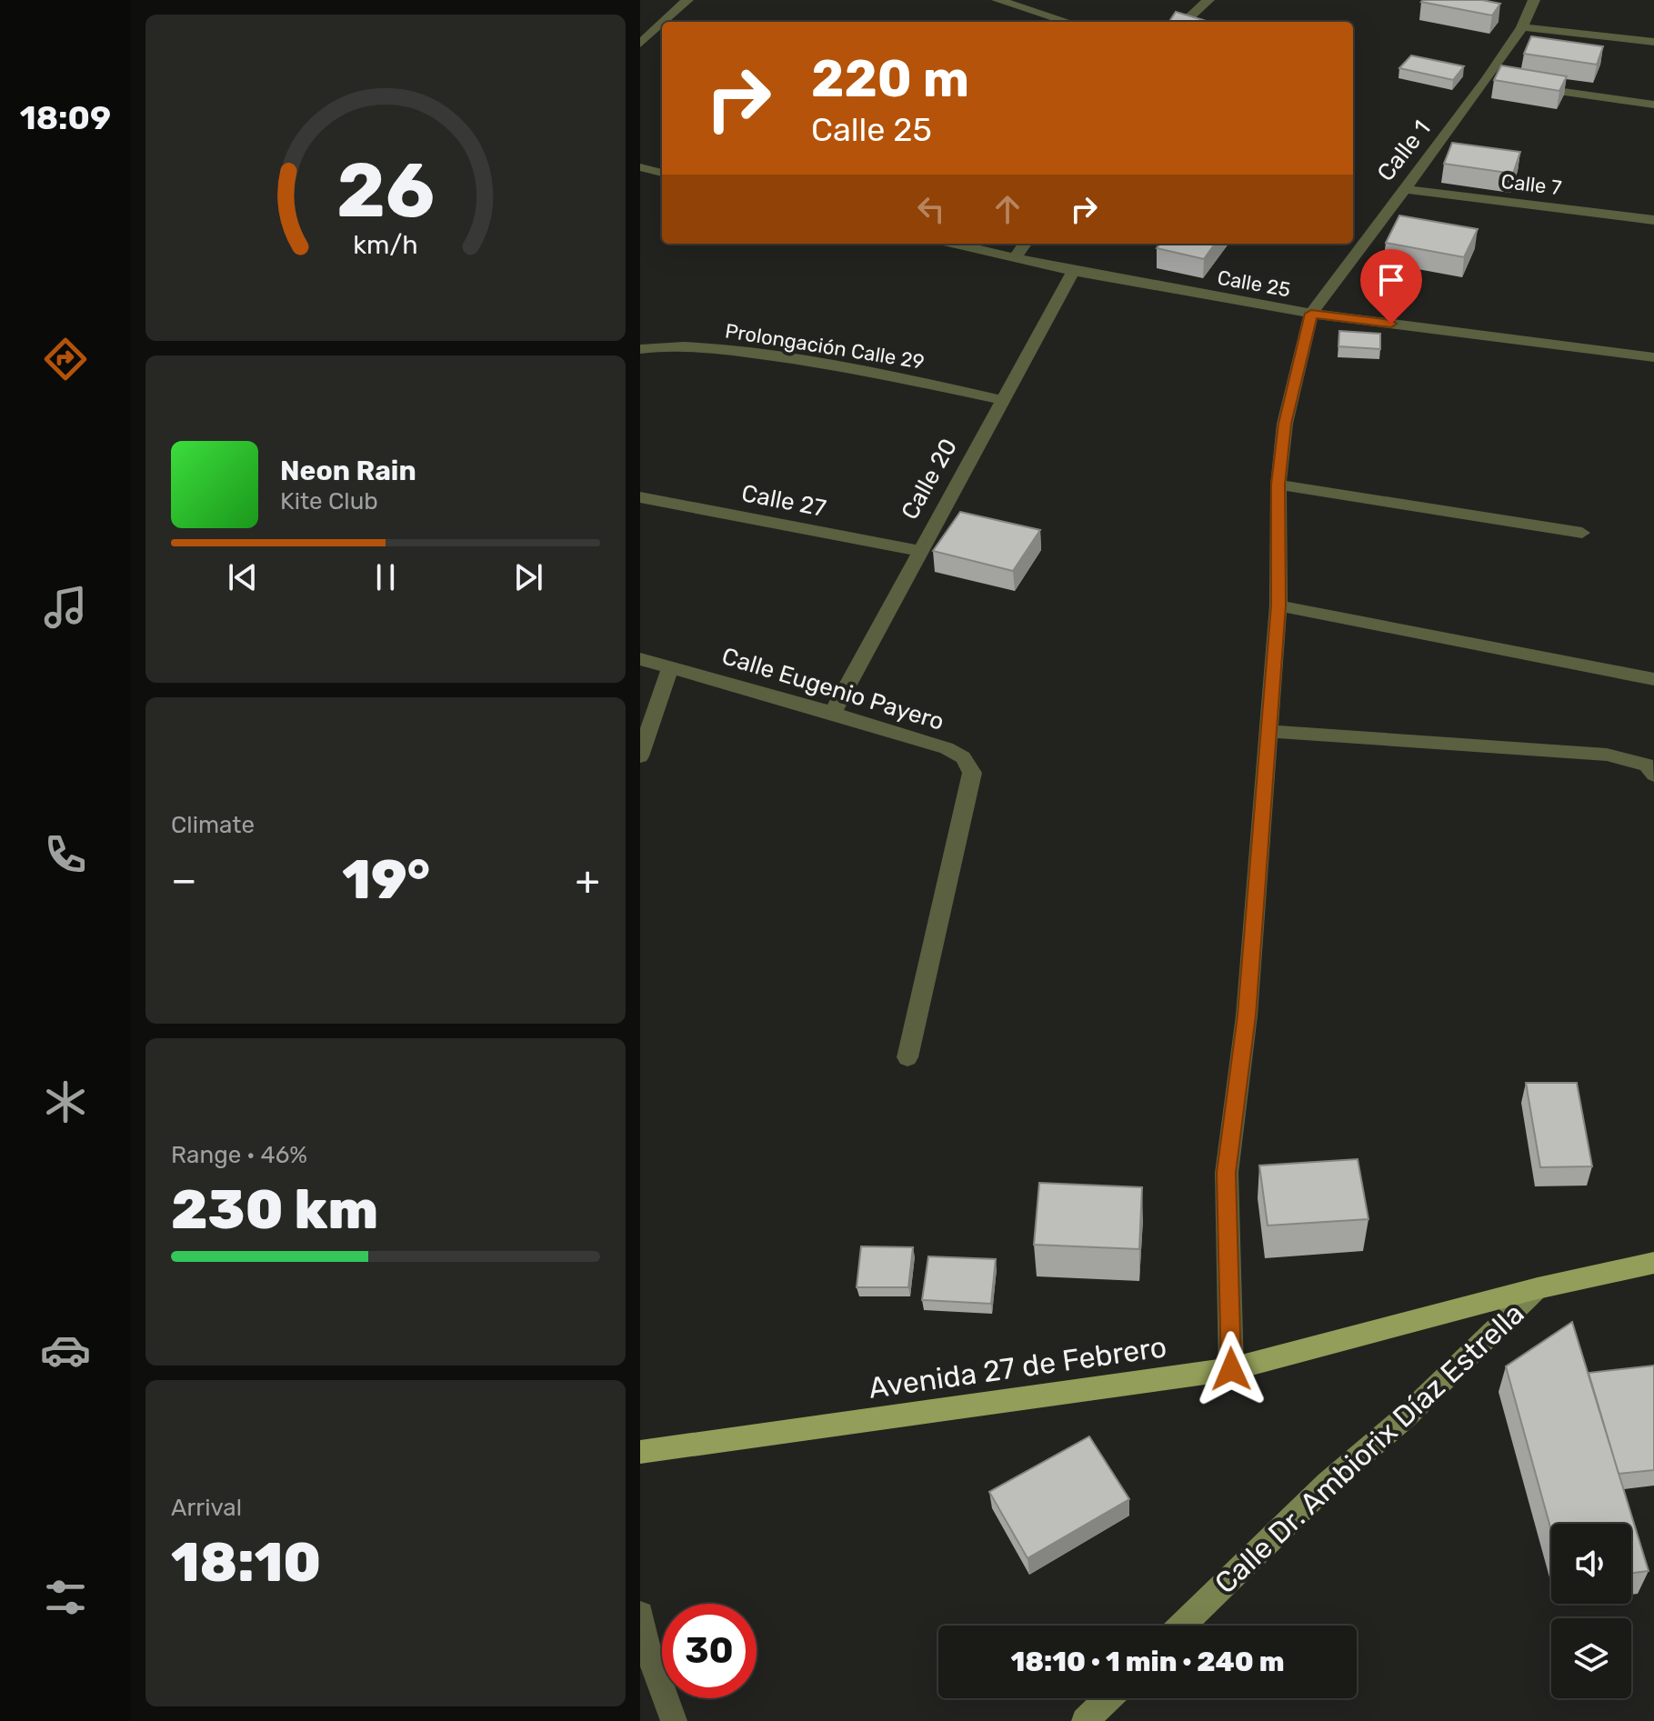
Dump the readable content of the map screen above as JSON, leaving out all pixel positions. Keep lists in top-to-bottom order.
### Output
{
  "streets": {
    "main road": ["Avenida 27 de Febrero", "Calle Dr. Ambiorix Díaz Estrella"],
    "street": [
      "Calle 1",
      "Calle 7",
      "Calle 25",
      "Prolongación Calle 29",
      "Calle 20",
      "Calle 27",
      "Calle Eugenio Payero"
    ]
  },
  "crossings": [
    ["Calle 1", "Calle 7"],
    ["Calle 1", "Calle 25"],
    ["Calle 1", "Avenida 27 de Febrero"],
    ["Calle 25", "Calle 20"],
    ["Prolongación Calle 29", "Calle 20"],
    ["Calle 20", "Calle 27"],
    ["Calle 20", "Calle Eugenio Payero"],
    ["Avenida 27 de Febrero", "Calle Dr. Ambiorix Díaz Estrella"]
  ],
  "page": {
    "tabs": "18:09",
    "turn": ["220 m", "Calle 25"],
    "song": ["Neon Rain", "Kite Club"],
    "tile": [
      "Climate",
      ["Range · 46%", "230 km"],
      ["Arrival", "18:10"]
    ],
    "heat": ["−", "19°", "+"],
    "limit": "30",
    "trip": "18:10 · 1 min · 240 m",
    "gauge": ["26", "km/h"]
  }
}
